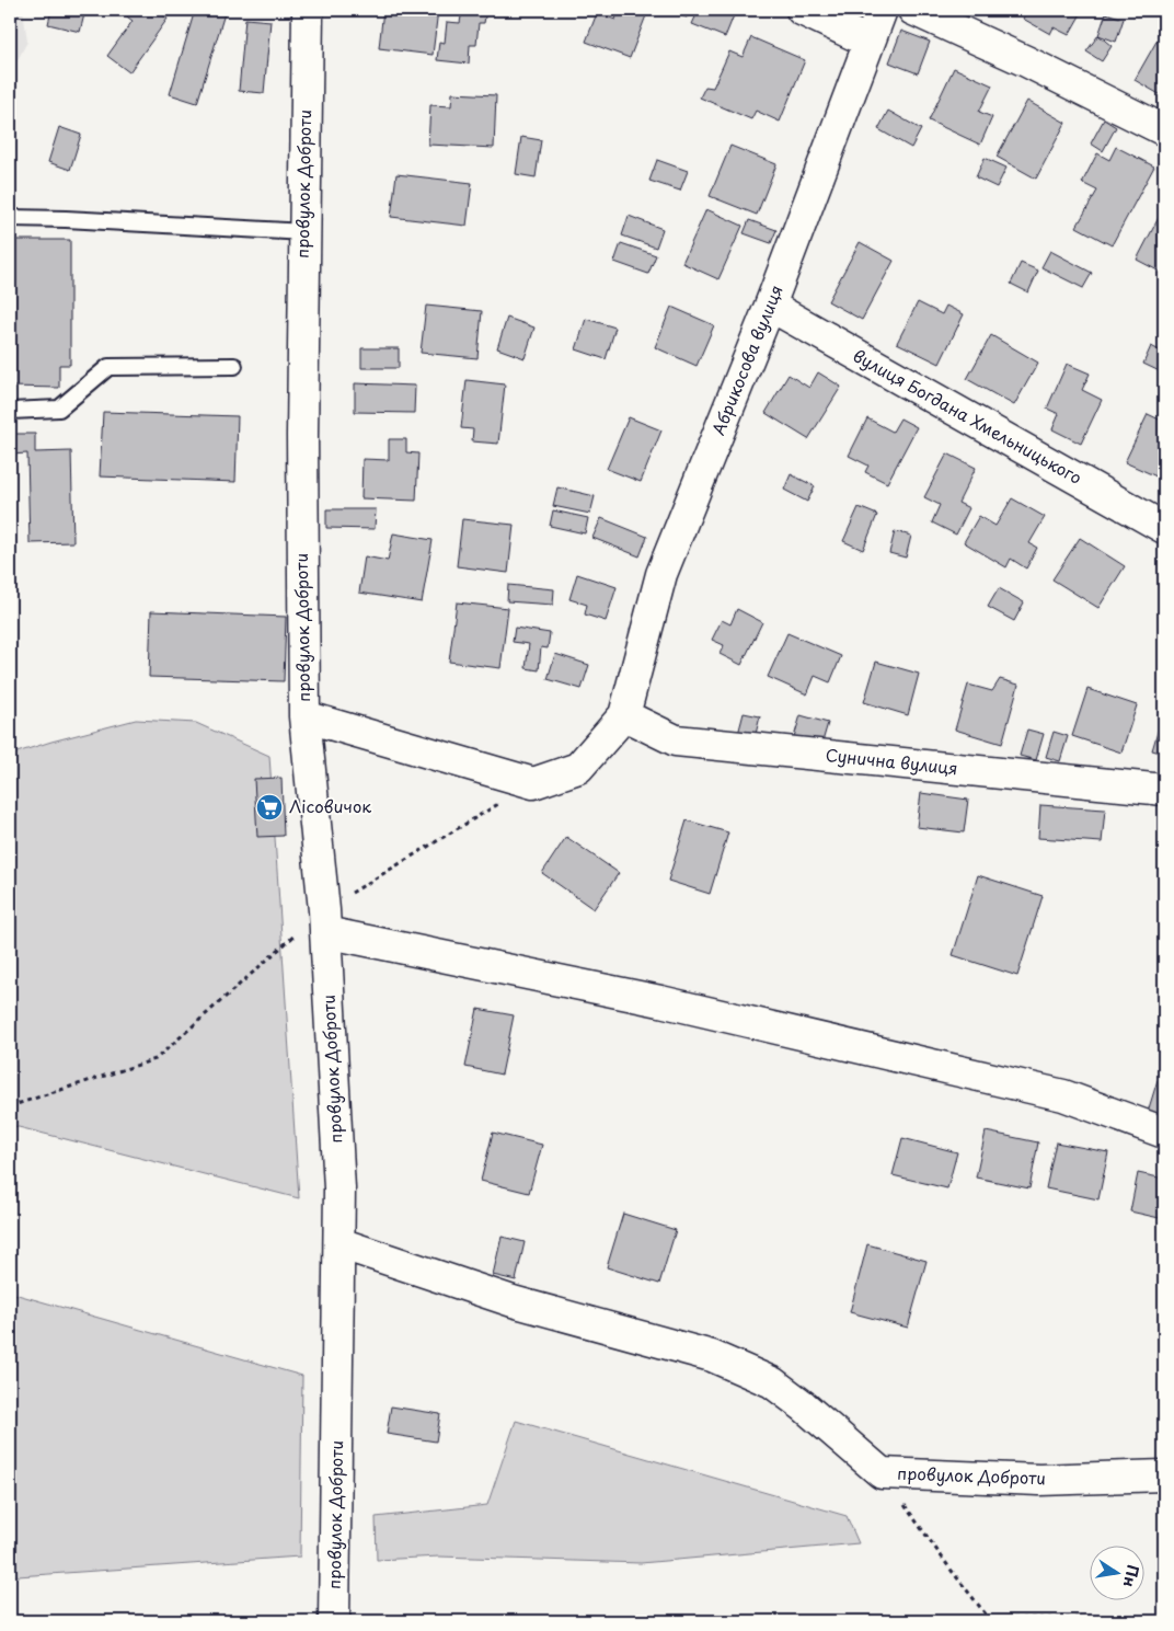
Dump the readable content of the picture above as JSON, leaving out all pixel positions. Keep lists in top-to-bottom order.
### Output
{
  "streets": {
    "street": [
      "провулок Доброти",
      "Абрикосова вулиця",
      "вулиця Богдана Хмельницького",
      "Сунична вулиця"
    ]
  },
  "crossings": [
    ["Абрикосова вулиця", "вулиця Богдана Хмельницького"],
    ["Абрикосова вулиця", "Сунична вулиця"]
  ],
  "places": {
    "supermarket": ["Лісовичок"]
  },
  "north": "right"
}
